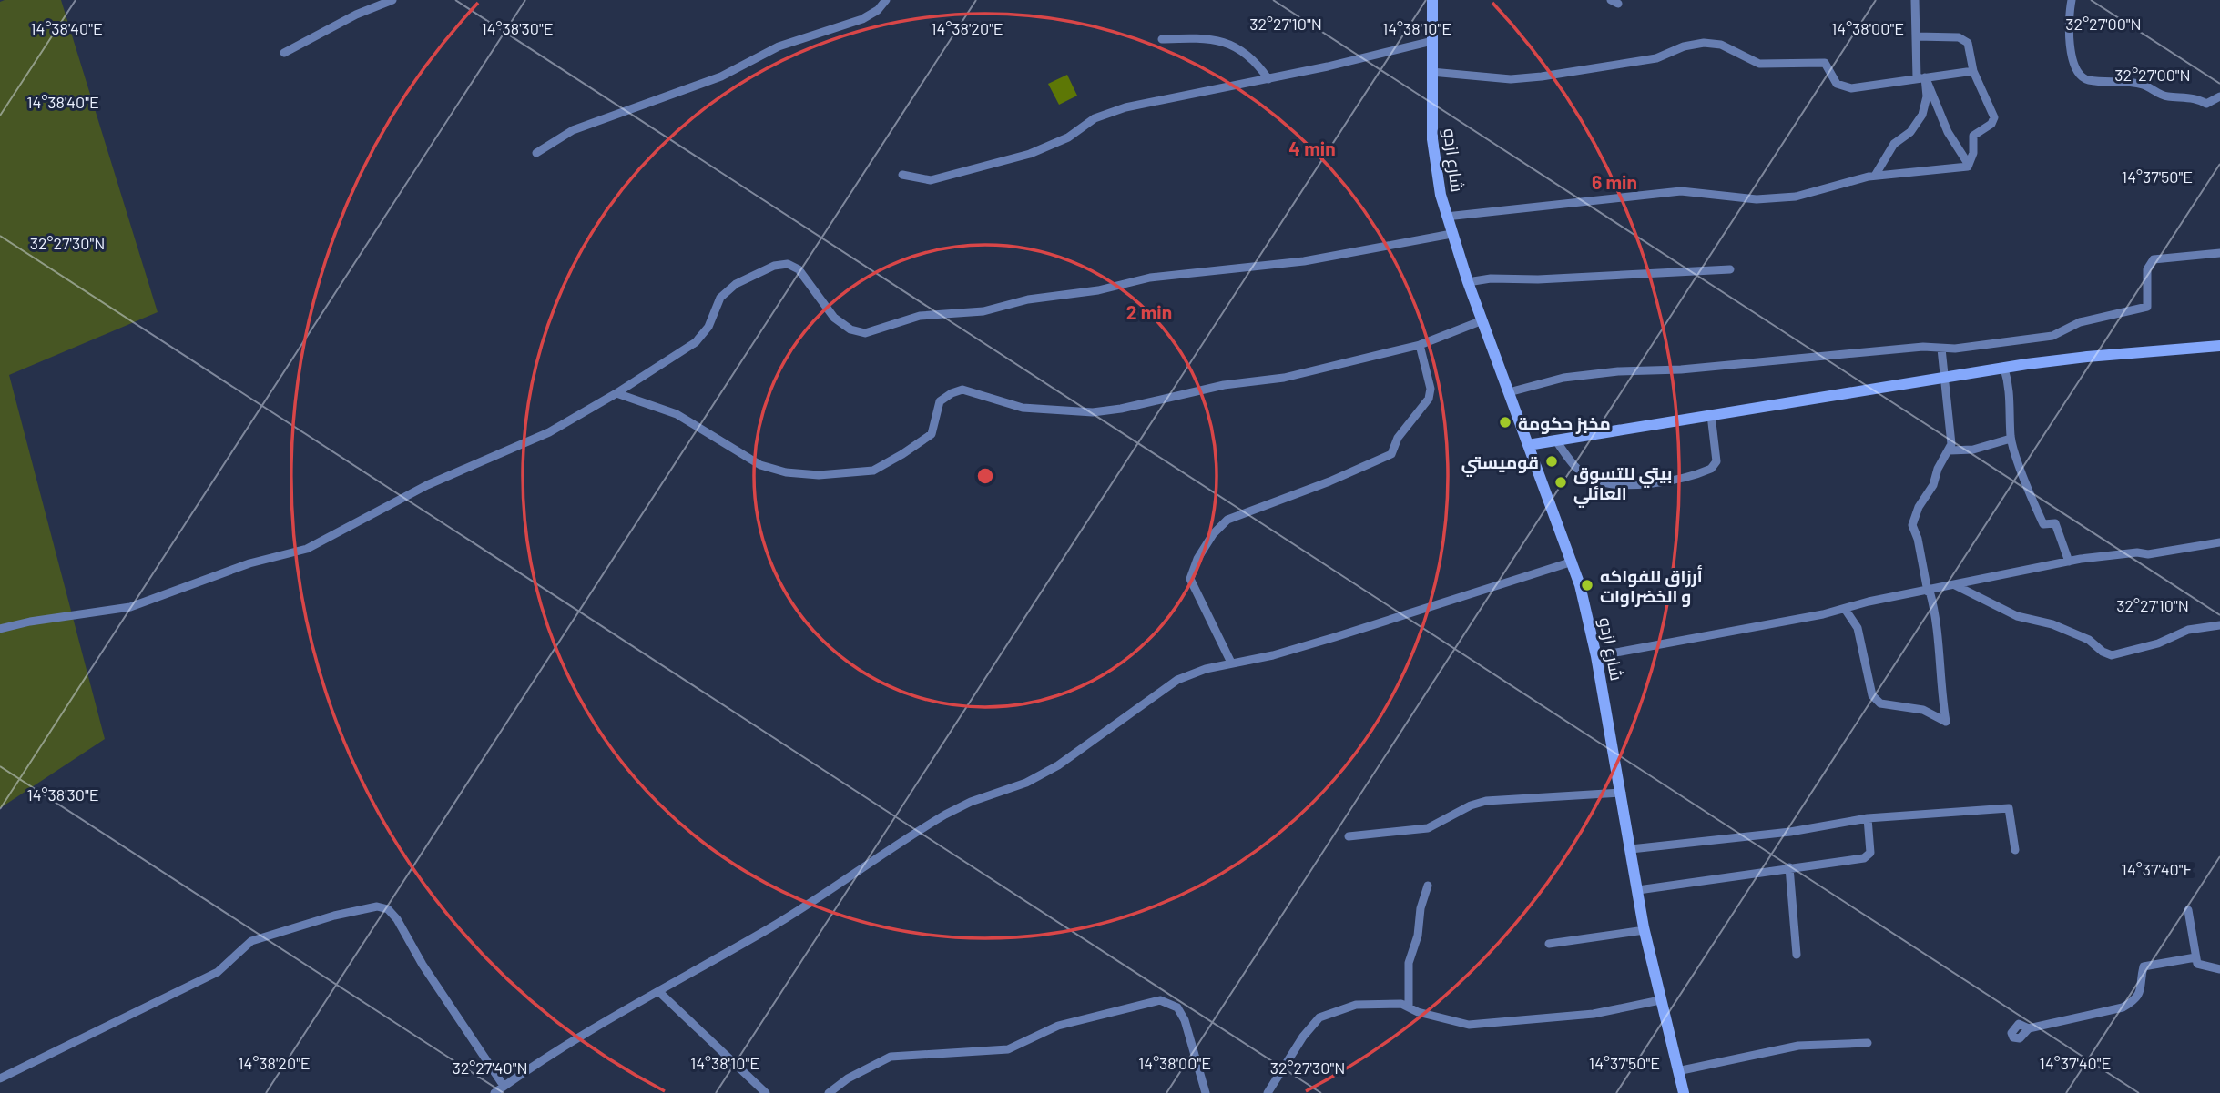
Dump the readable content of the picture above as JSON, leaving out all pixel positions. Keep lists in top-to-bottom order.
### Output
{
  "streets": {
    "street": ["شارع ازدو"]
  },
  "places": [
    "مخبز حكومة",
    "قوميستي",
    "بيتي للتسوق العائلي",
    "أرزاق للفواكه و الخضراوات"
  ],
  "coordinates": [
    "32°27'00\"N",
    "32°27'10\"N",
    "14°38'20\"E",
    "14°38'10\"E",
    "14°38'00\"E",
    "14°38'40\"E",
    "14°38'30\"E",
    "14°37'50\"E",
    "32°27'30\"N",
    "14°37'40\"E",
    "32°27'40\"N"
  ],
  "rings": ["4 min", "6 min", "2 min"]
}
